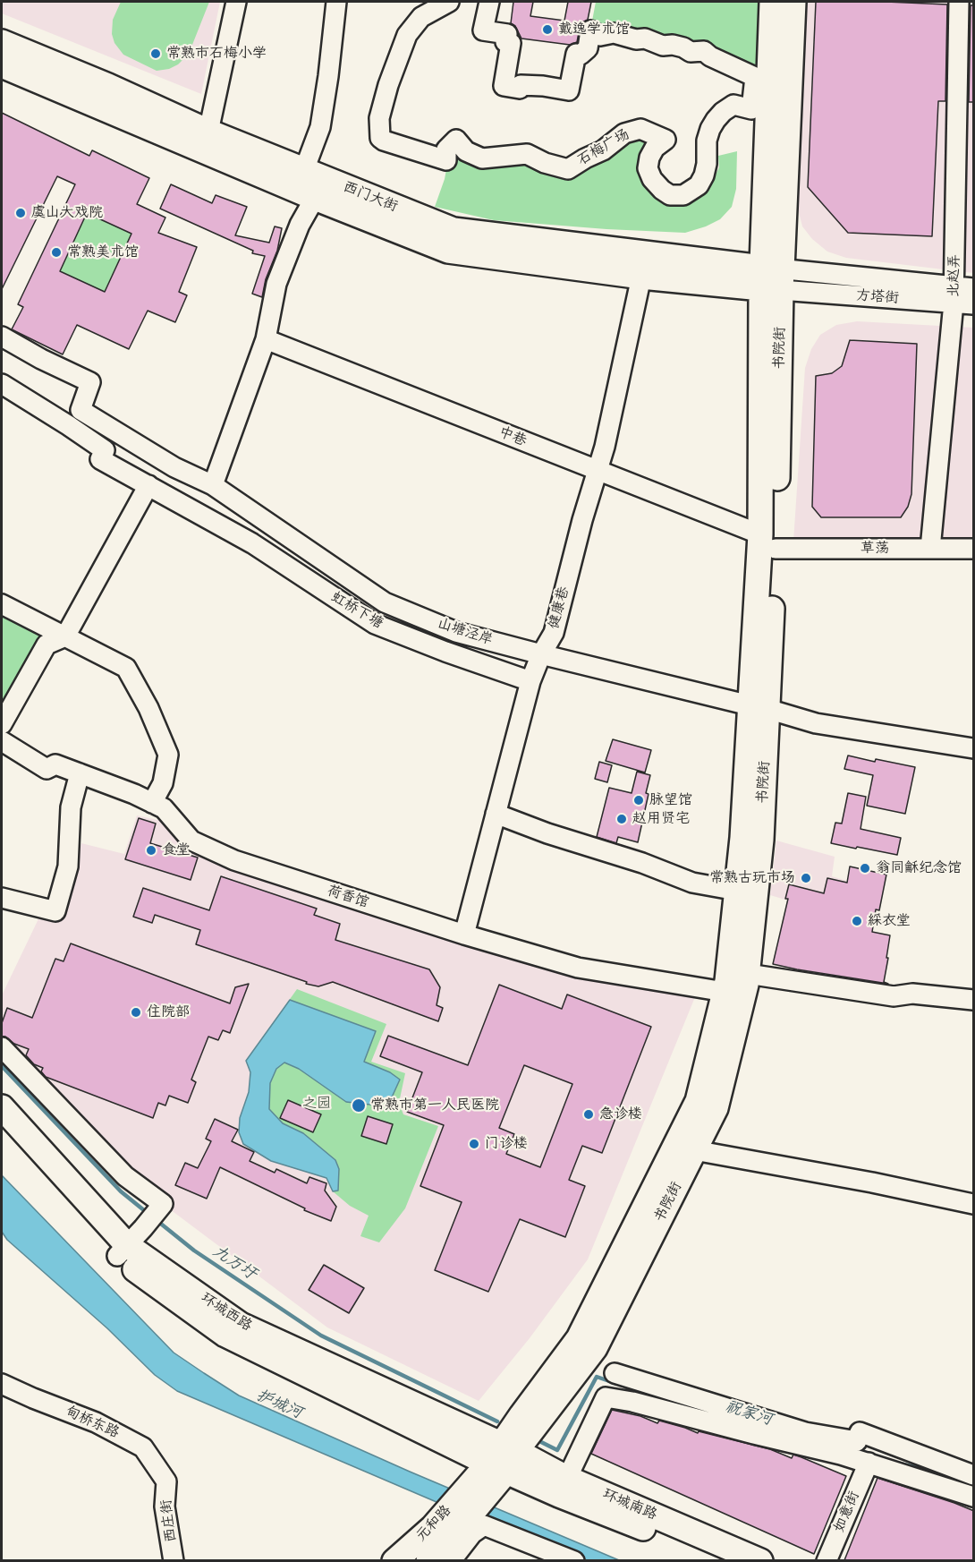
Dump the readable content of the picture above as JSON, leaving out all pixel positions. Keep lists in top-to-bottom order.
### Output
{
  "streets": {
    "main road": [
      "西门大街",
      "书院街",
      "环城西路",
      "环城南路",
      "元和路"
    ],
    "street": [
      "石梅广场",
      "北赵弄",
      "方塔街",
      "中巷",
      "草荡",
      "健康巷",
      "虹桥下塘",
      "山塘泾岸",
      "荷香馆",
      "甸桥东路",
      "如意街",
      "西庄街"
    ]
  },
  "crossings": [
    ["西门大街", "方塔街"],
    ["西门大街", "书院街"],
    ["西门大街", "健康巷"],
    ["北赵弄", "方塔街"],
    ["北赵弄", "草荡"],
    ["方塔街", "书院街"],
    ["书院街", "中巷"],
    ["书院街", "草荡"],
    ["书院街", "山塘泾岸"],
    ["书院街", "荷香馆"],
    ["书院街", "环城西路"],
    ["书院街", "环城南路"],
    ["书院街", "元和路"],
    ["中巷", "草荡"],
    ["中巷", "健康巷"],
    ["健康巷", "虹桥下塘"],
    ["健康巷", "山塘泾岸"],
    ["健康巷", "荷香馆"],
    ["环城西路", "环城南路"],
    ["甸桥东路", "西庄街"]
  ],
  "water": ["九万圩", "护城河", "祝家河"],
  "parks": ["之园"],
  "places": [
    "戴逸学术馆",
    "常熟市石梅小学",
    "虞山大戏院",
    "常熟美术馆",
    "脉望馆",
    "赵用贤宅",
    "食堂",
    "翁同龢纪念馆",
    "常熟古玩市场",
    "綵衣堂",
    "住院部",
    "常熟市第一人民医院",
    "急诊楼",
    "门诊楼"
  ]
}
